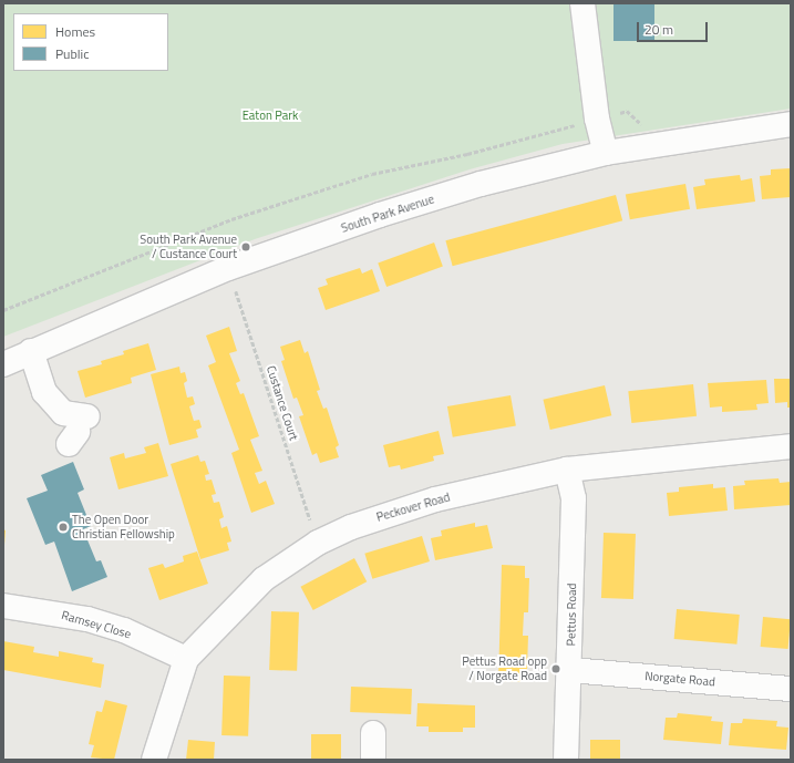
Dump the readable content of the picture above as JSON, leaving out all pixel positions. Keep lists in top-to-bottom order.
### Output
{
  "streets": {
    "street": [
      "South Park Avenue",
      "Peckover Road",
      "Pettus Road",
      "Ramsey Close",
      "Norgate Road"
    ],
    "path": ["Custance Court"]
  },
  "crossings": [
    ["South Park Avenue", "Custance Court"],
    ["Custance Court", "Peckover Road"],
    ["Peckover Road", "Pettus Road"],
    ["Peckover Road", "Ramsey Close"],
    ["Pettus Road", "Norgate Road"]
  ],
  "parks": ["Eaton Park"],
  "places": ["South Park Avenue / Custance Court", "The Open Door Christian Fellowship", "Pettus Road opp / Norgate Road"],
  "legend": ["Homes", "Public"],
  "scale_bar": "20 m"
}
